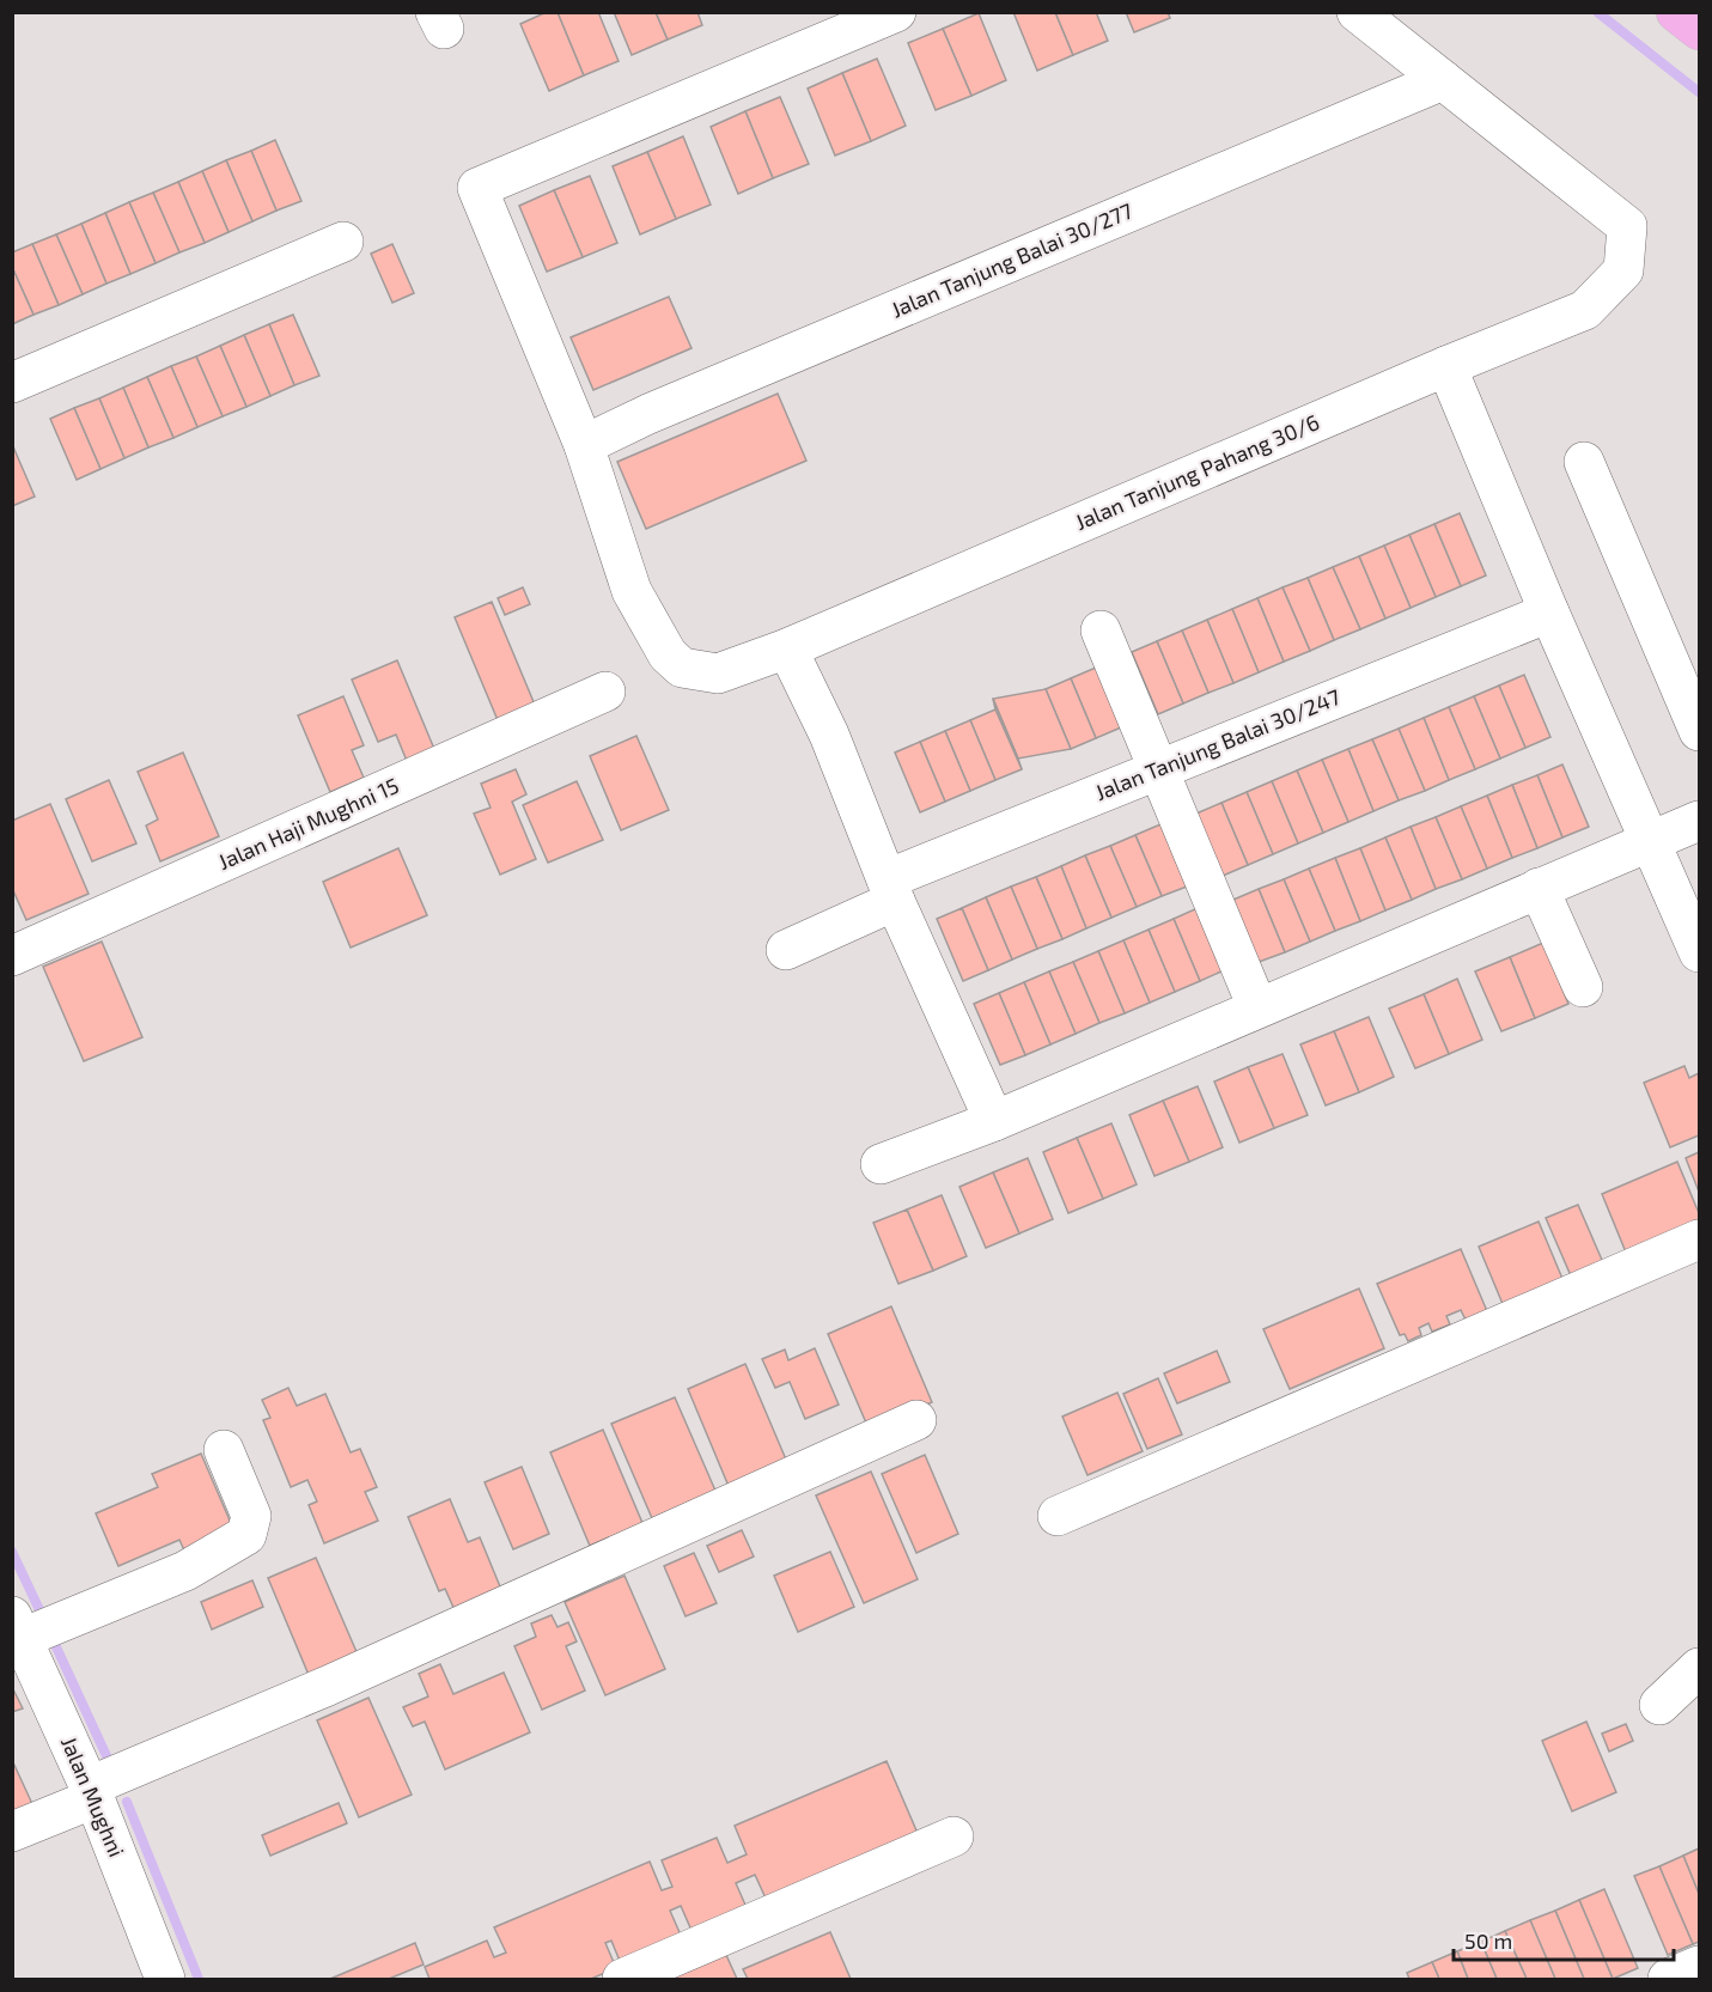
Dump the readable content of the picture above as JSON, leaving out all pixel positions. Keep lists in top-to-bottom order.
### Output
{
  "streets": {
    "street": [
      "Jalan Tanjung Balai 30/277",
      "Jalan Tanjung Pahang 30/6",
      "Jalan Tanjung Balai 30/247",
      "Jalan Haji Mughni 15",
      "Jalan Mughni"
    ]
  },
  "crossings": [
    ["Jalan Tanjung Balai 30/277", "Jalan Tanjung Pahang 30/6"]
  ],
  "scale_bar": "50 m"
}
